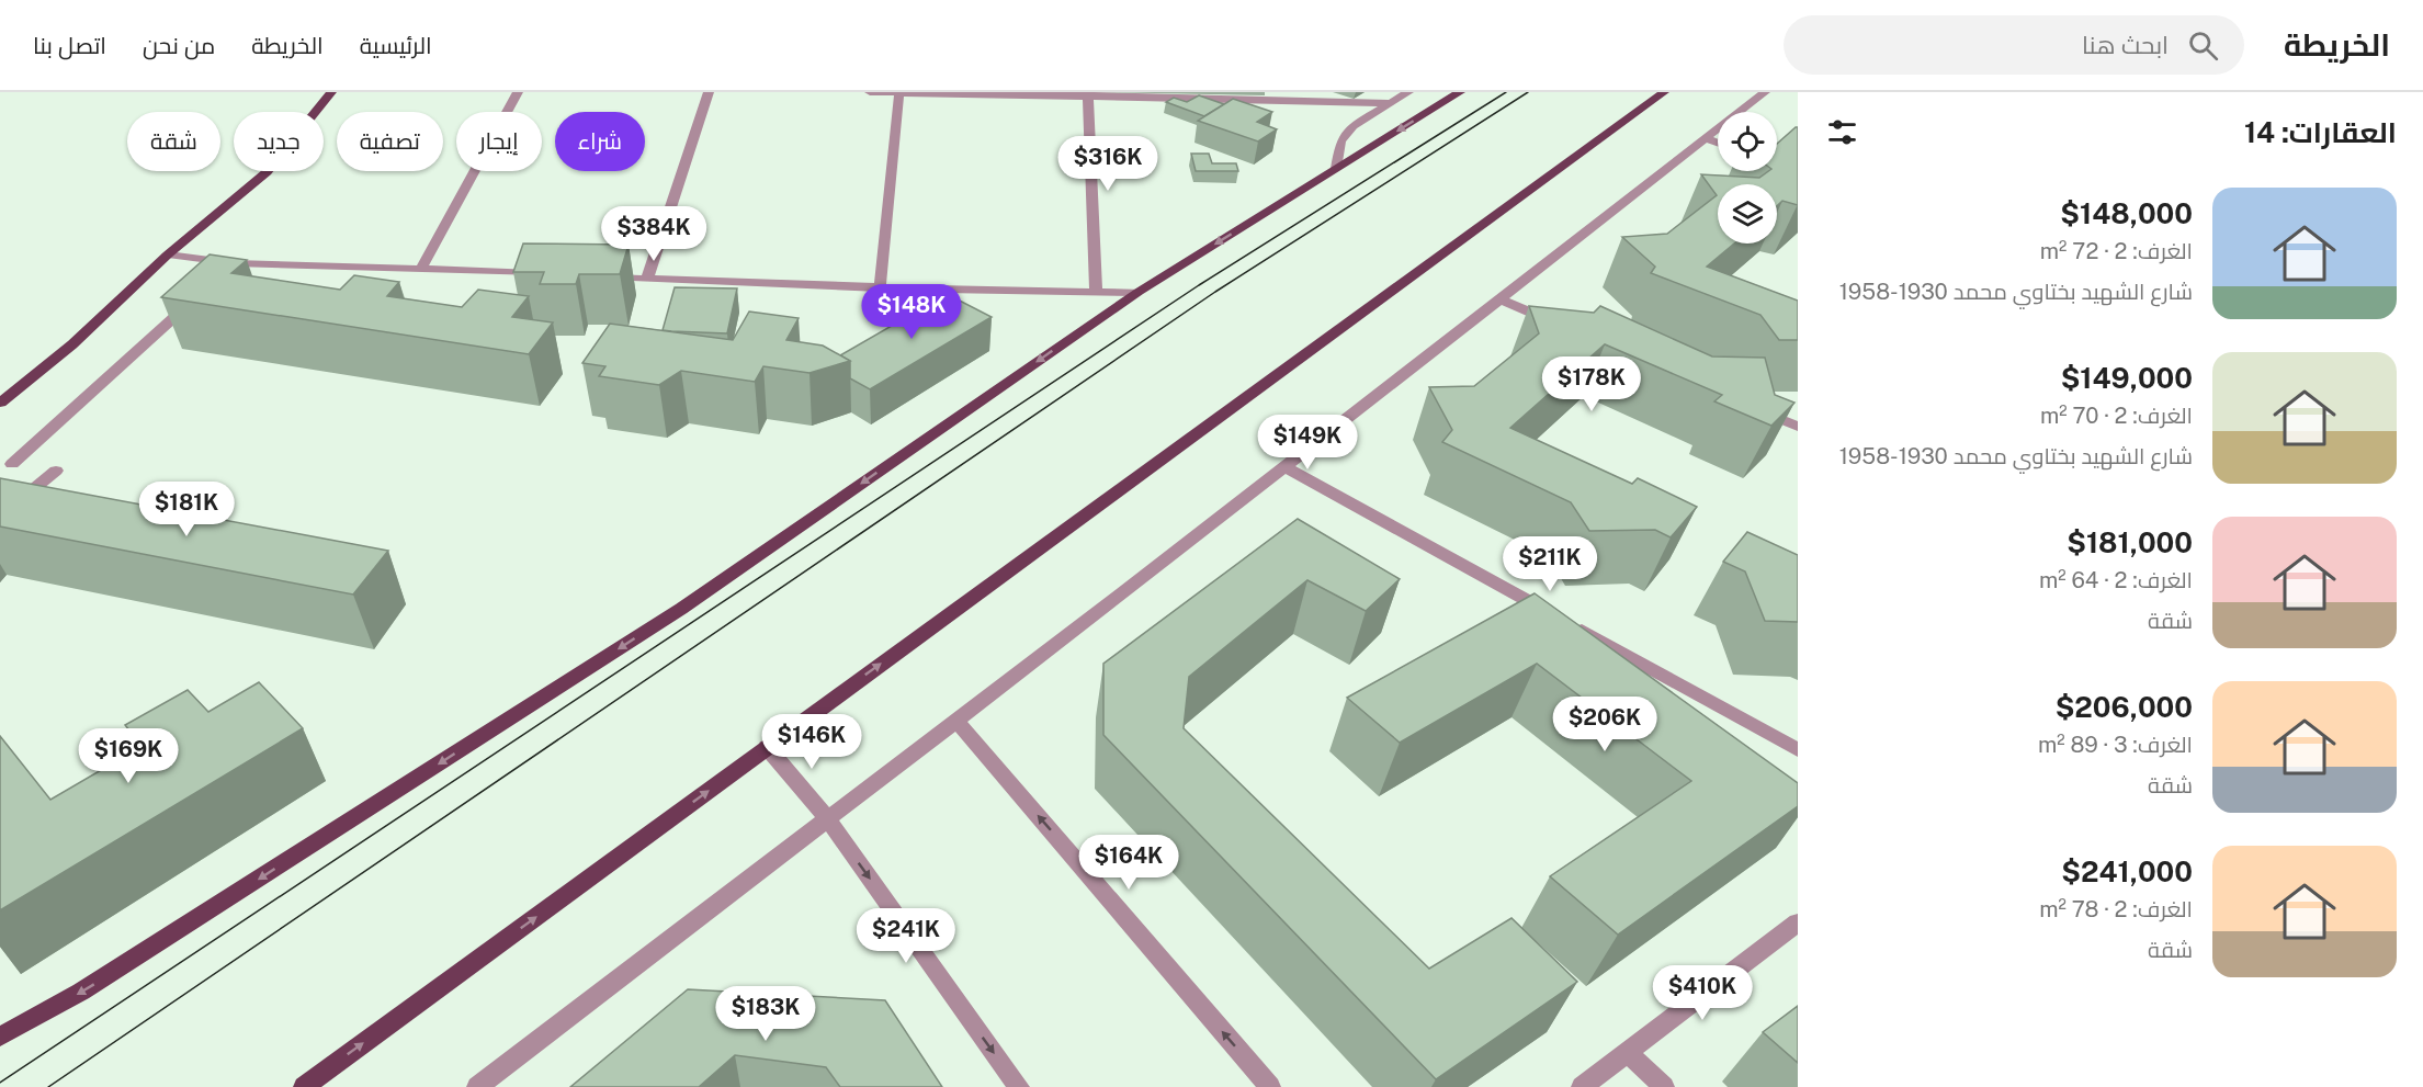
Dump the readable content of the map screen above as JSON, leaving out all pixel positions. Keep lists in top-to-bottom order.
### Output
{
  "page": {
    "header": "الخريطة",
    "search": "ابحث هنا",
    "nav": [
      "الرئيسية",
      "الخريطة",
      "من نحن",
      "اتصل بنا"
    ],
    "heading": "العقارات: 14",
    "chip": [
      "شراء",
      "إيجار",
      "تصفية",
      "جديد",
      "شقة"
    ],
    "price": [
      "$316K",
      "$384K",
      "$148K",
      "$178K",
      "$149K",
      "$181K",
      "$211K",
      "$206K",
      "$146K",
      "$169K",
      "$164K",
      "$241K",
      "$410K",
      "$183K"
    ],
    "list": [
      {
        "name": "$148,000",
        "note": "الغرف: 2 · 72 m² · شارع الشهيد بختاوي محمد 1930-1958"
      },
      {
        "name": "$149,000",
        "note": "الغرف: 2 · 70 m² · شارع الشهيد بختاوي محمد 1930-1958"
      },
      {
        "name": "$181,000",
        "note": "الغرف: 2 · 64 m² · شقة"
      },
      {
        "name": "$206,000",
        "note": "الغرف: 3 · 89 m² · شقة"
      },
      {
        "name": "$241,000",
        "note": "الغرف: 2 · 78 m² · شقة"
      }
    ]
  }
}
